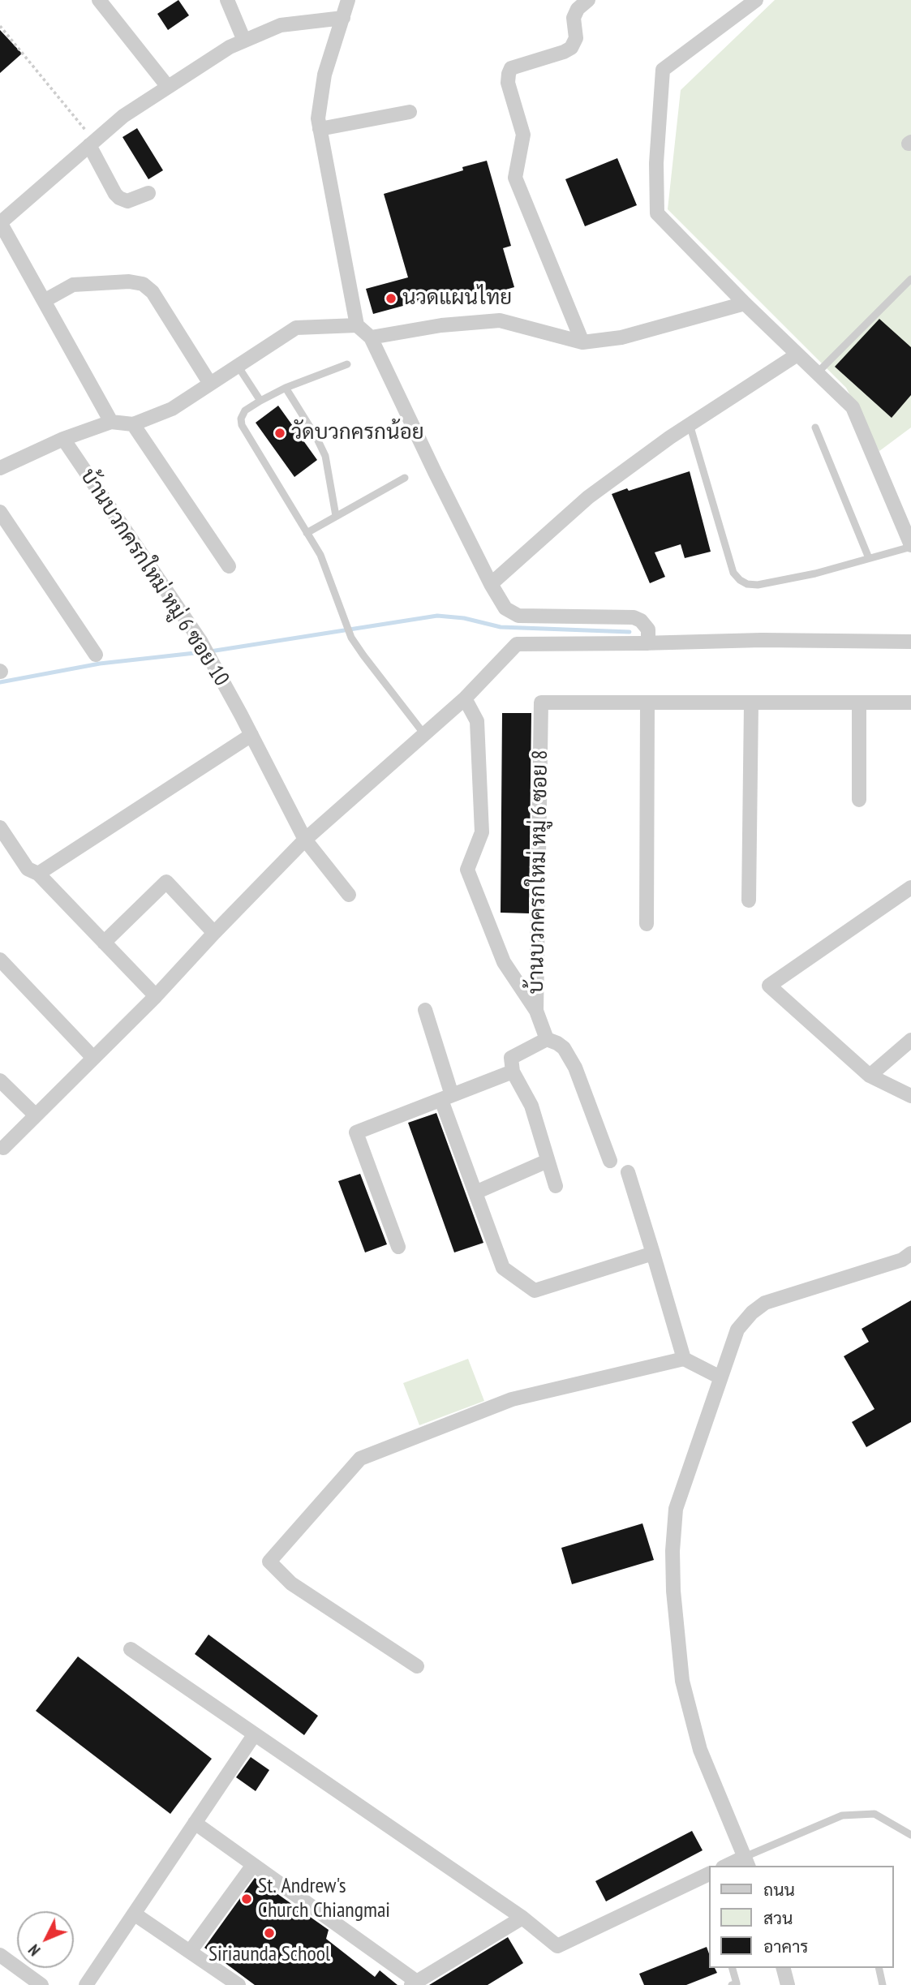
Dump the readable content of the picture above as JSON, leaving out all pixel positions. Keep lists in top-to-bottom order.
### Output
{
  "streets": {
    "street": ["บ้านบวกครกใหม่ หมู่ 6 ซอย 10", "บ้านบวกครกใหม่ หมู่ 6 ซอย 8"]
  },
  "places": [
    "นวดแผนไทย",
    "วัดบวกครกน้อย",
    "St. Andrew's Church Chiangmai",
    "Siriaunda School"
  ],
  "legend": ["ถนน", "สวน", "อาคาร"],
  "north": "bottom left"
}
